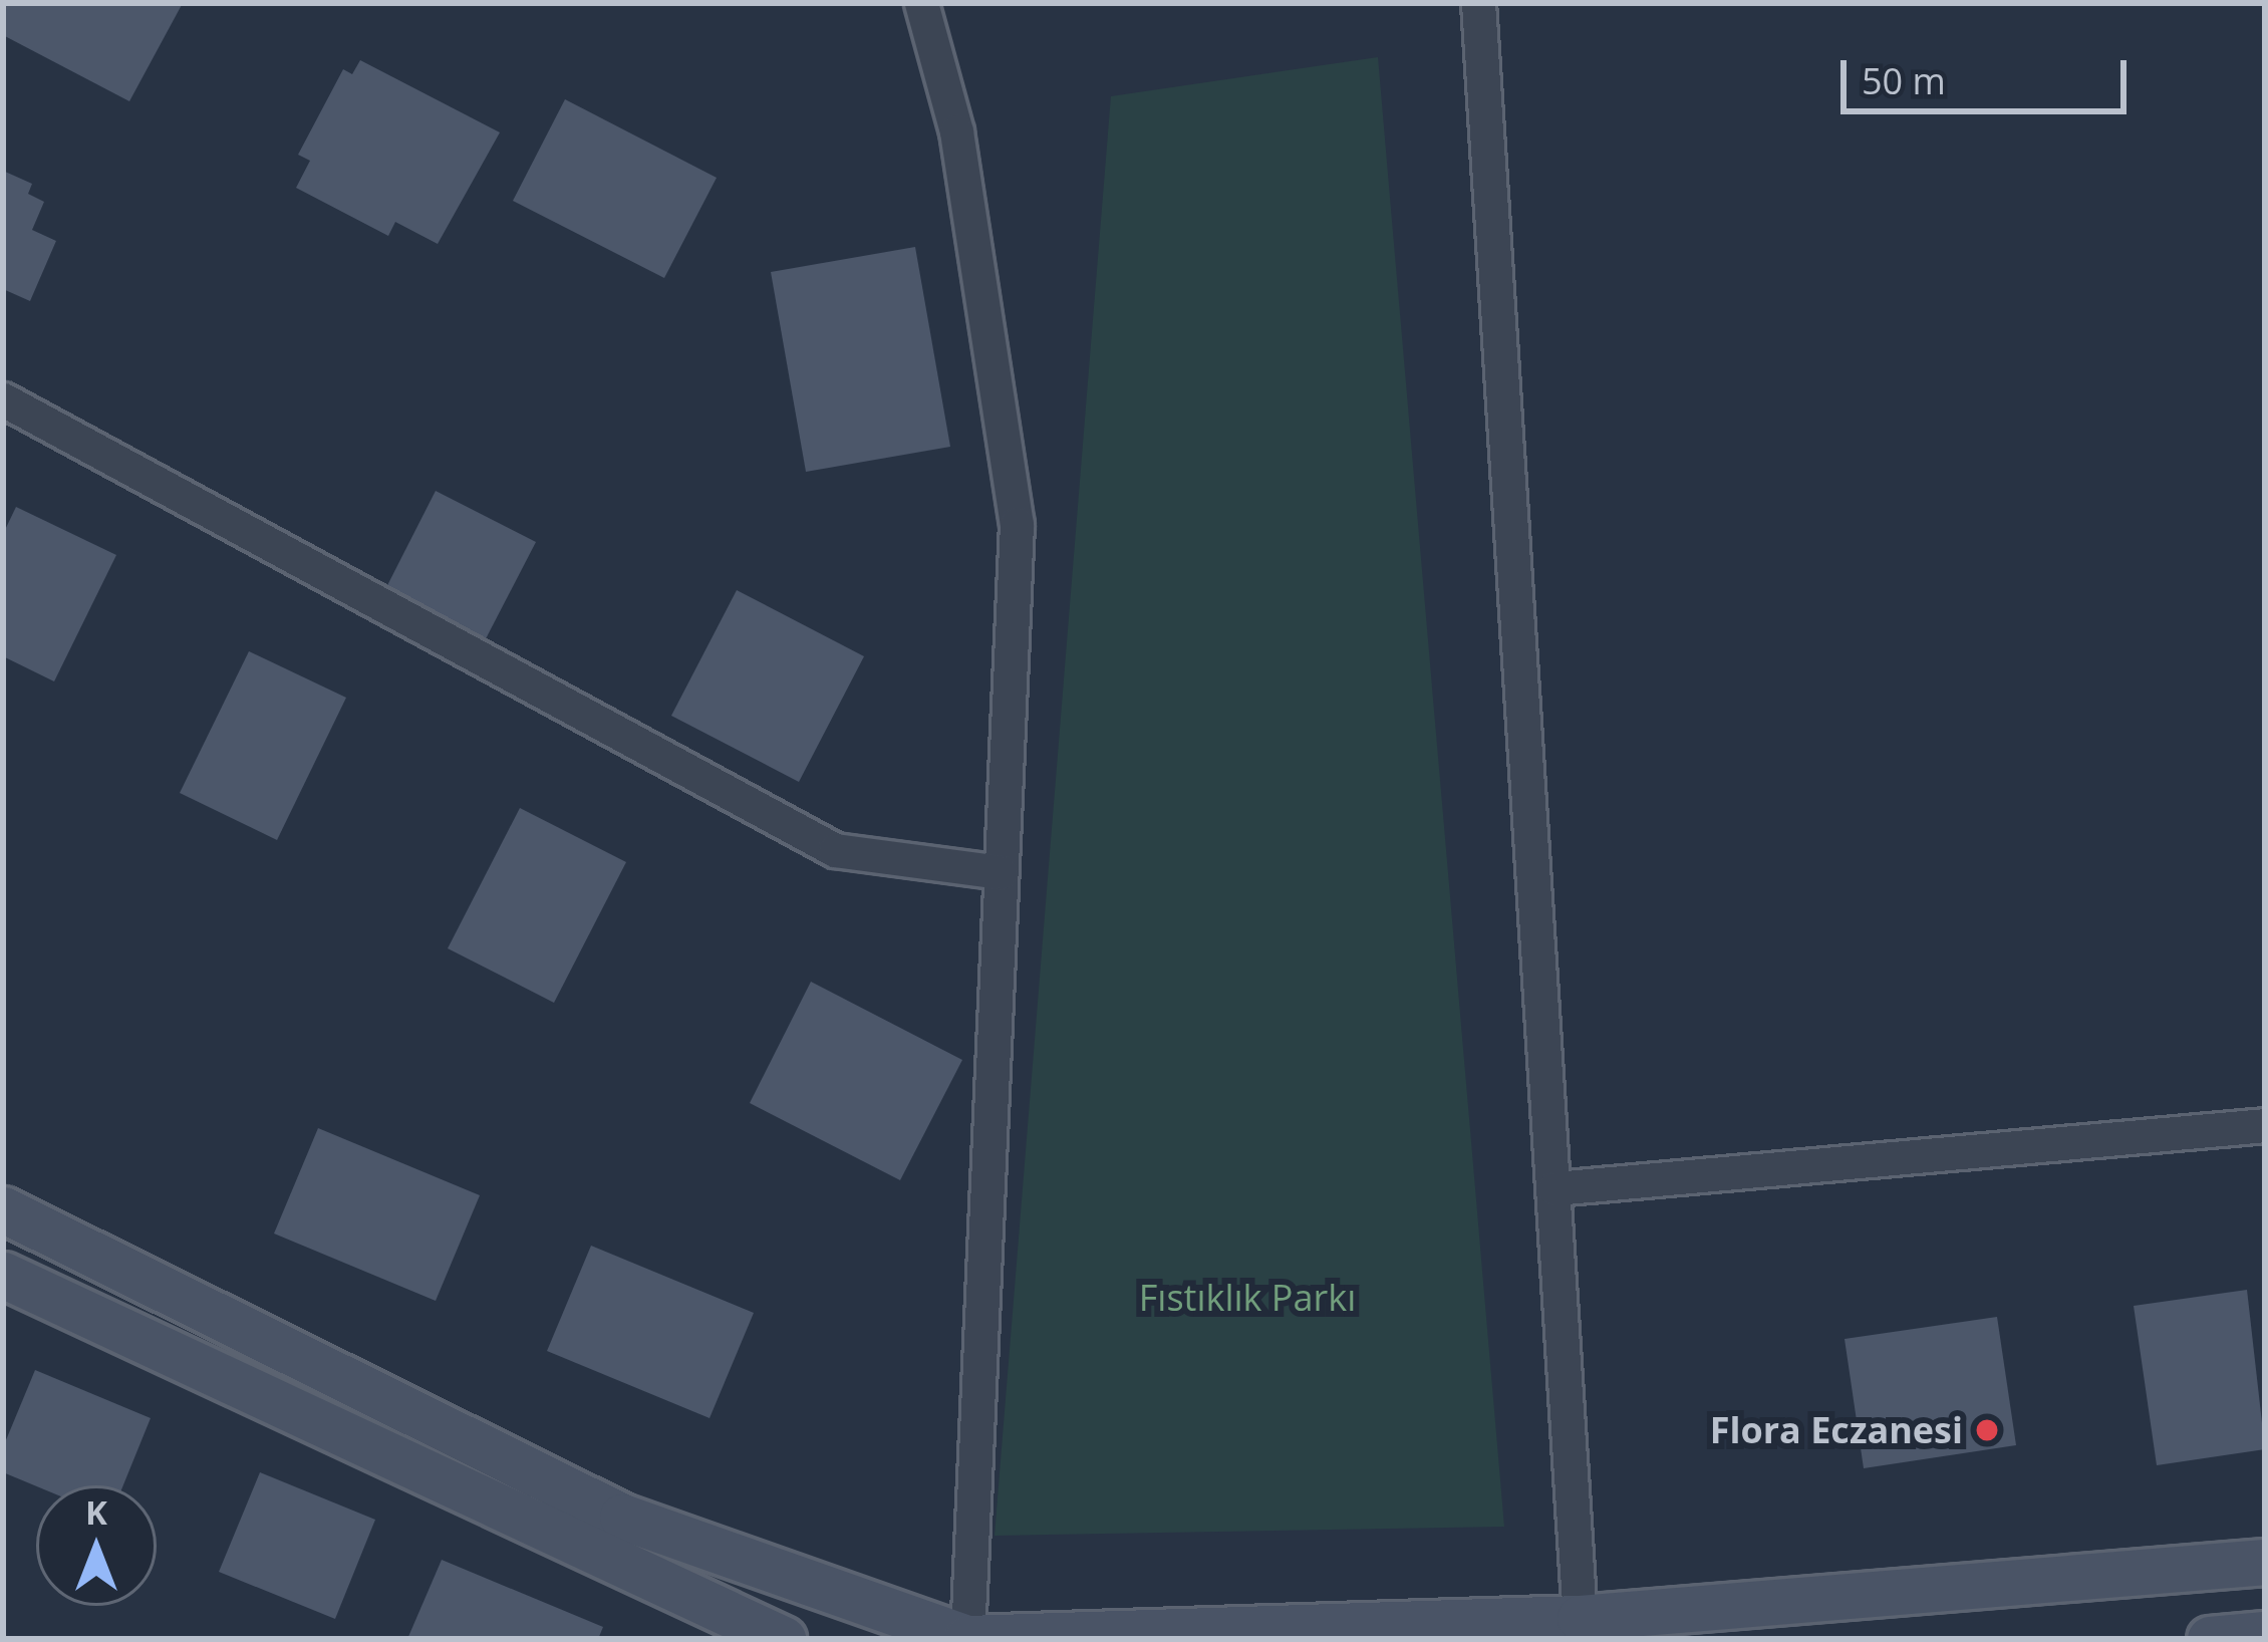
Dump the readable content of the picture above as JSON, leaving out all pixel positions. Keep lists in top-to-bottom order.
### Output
{
  "parks": ["Fıstıklık Parkı"],
  "places": ["Flora Eczanesi"],
  "scale_bar": "50 m",
  "north": "top"
}
